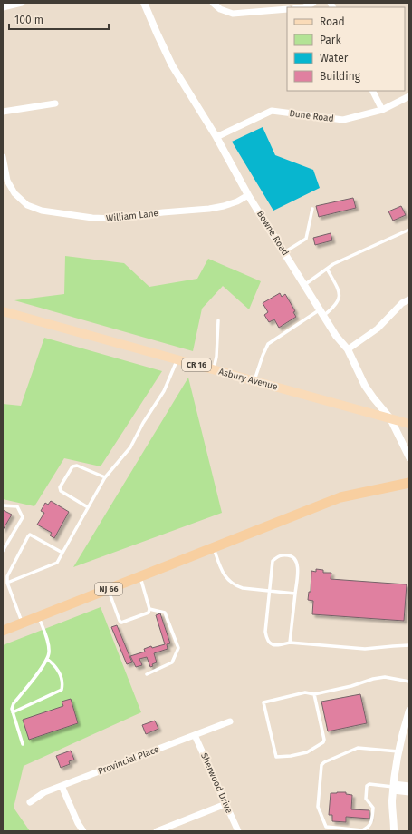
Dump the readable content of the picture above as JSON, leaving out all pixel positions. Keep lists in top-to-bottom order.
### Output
{
  "streets": {
    "highway": ["NJ 66"],
    "main road": ["CR 16", "Asbury Avenue"],
    "street": [
      "Dune Road",
      "William Lane",
      "Bowne Road",
      "Provincial Place",
      "Sherwood Drive"
    ]
  },
  "crossings": [
    ["Dune Road", "Bowne Road"],
    ["William Lane", "Bowne Road"],
    ["Bowne Road", "Asbury Avenue"],
    ["Provincial Place", "Sherwood Drive"]
  ],
  "legend": [
    "Road",
    "Park",
    "Water",
    "Building"
  ],
  "scale_bar": "100 m"
}
